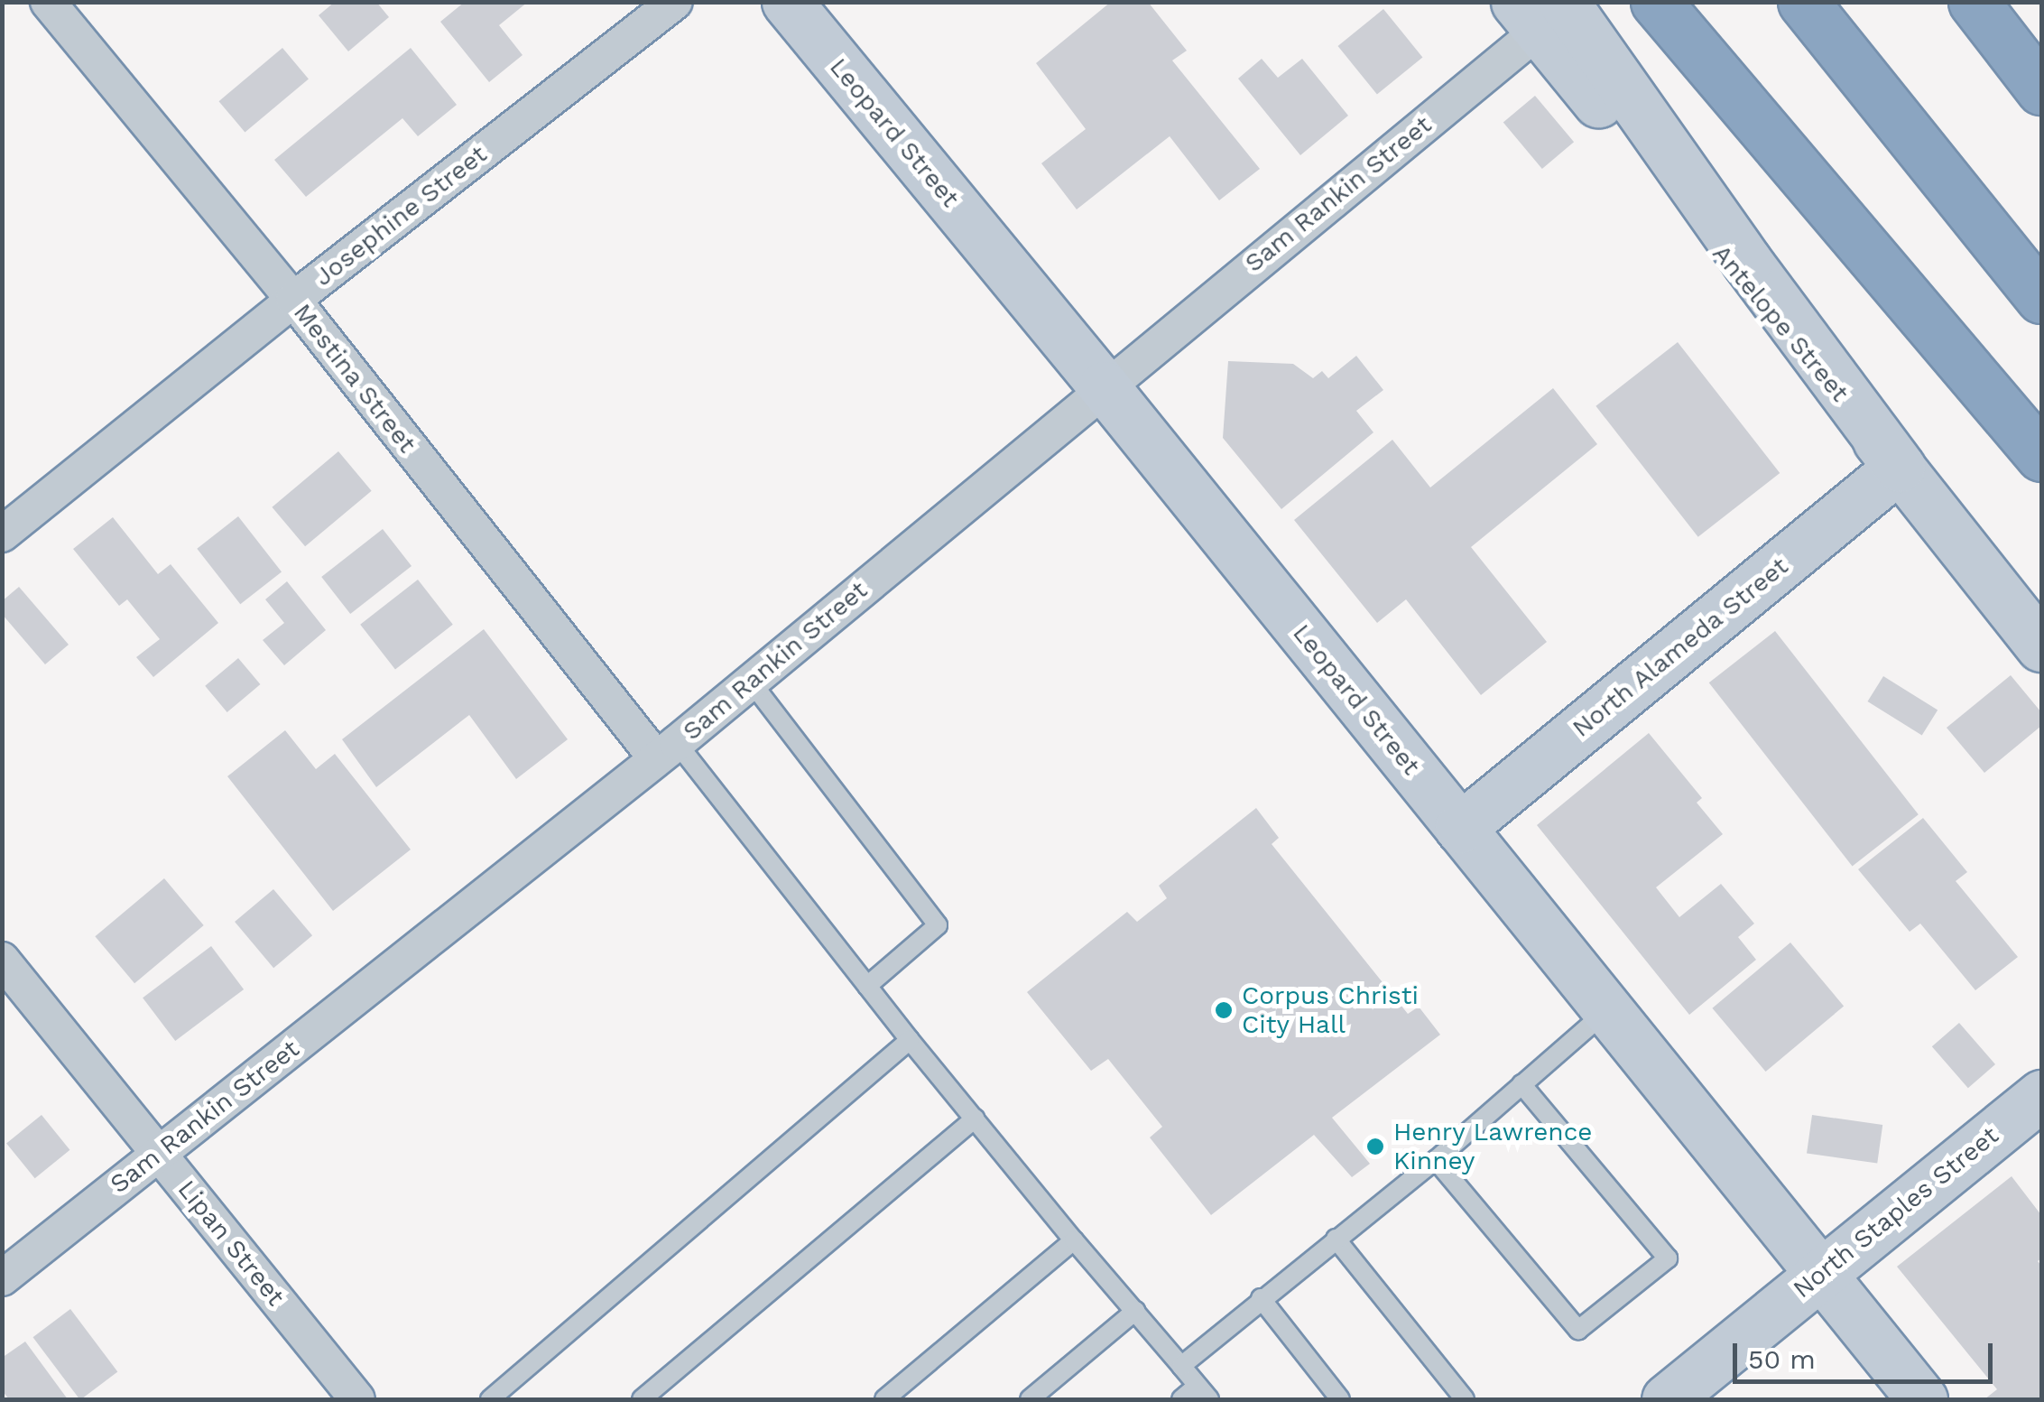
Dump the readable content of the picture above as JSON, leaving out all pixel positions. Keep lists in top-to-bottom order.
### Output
{
  "streets": {
    "main road": [
      "Leopard Street",
      "Antelope Street",
      "North Alameda Street",
      "North Staples Street"
    ],
    "street": [
      "Sam Rankin Street",
      "Josephine Street",
      "Mestina Street",
      "Lipan Street"
    ]
  },
  "crossings": [
    ["Leopard Street", "Sam Rankin Street"],
    ["Leopard Street", "North Alameda Street"],
    ["Leopard Street", "North Staples Street"],
    ["Sam Rankin Street", "Antelope Street"],
    ["Sam Rankin Street", "Mestina Street"],
    ["Sam Rankin Street", "Lipan Street"],
    ["Josephine Street", "Mestina Street"],
    ["Antelope Street", "North Alameda Street"]
  ],
  "places": ["Corpus Christi City Hall", "Henry Lawrence Kinney"],
  "scale_bar": "50 m"
}
